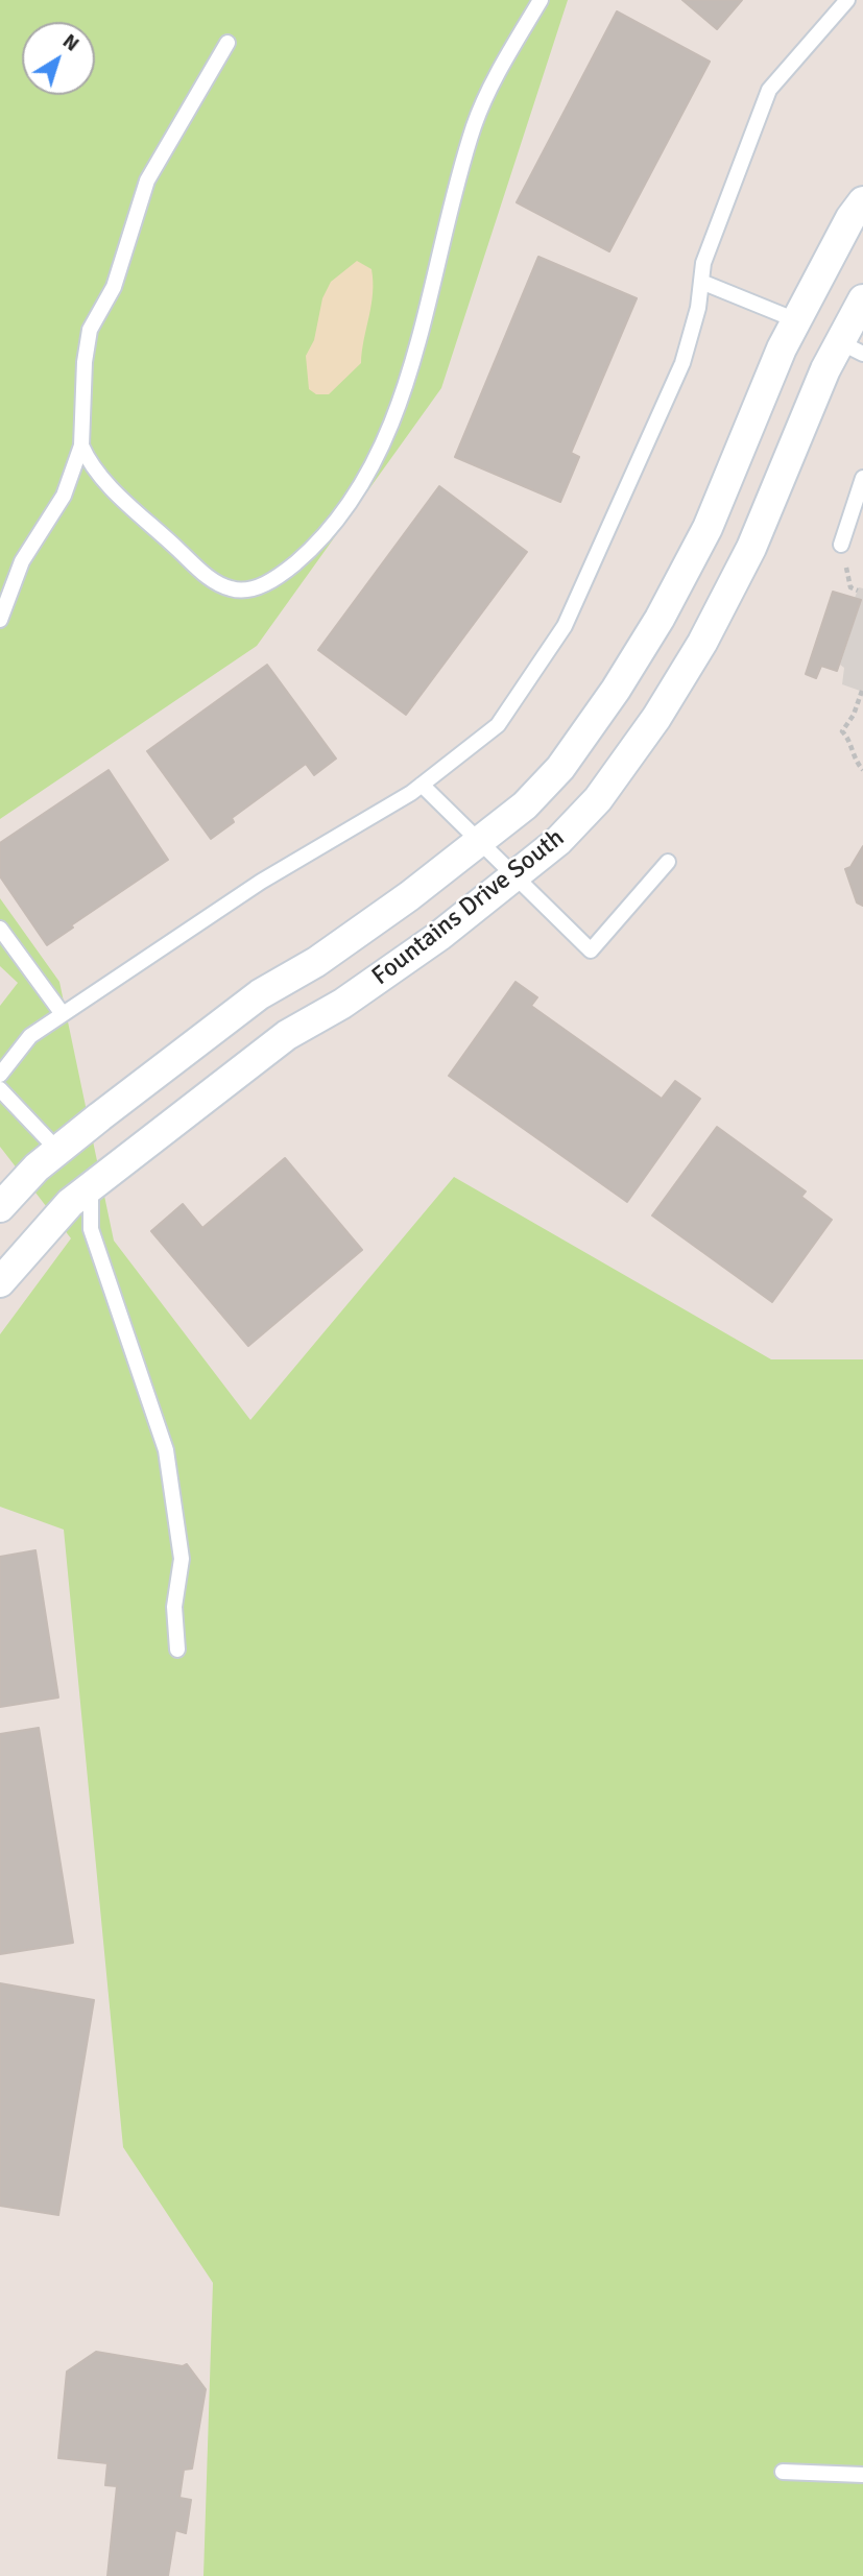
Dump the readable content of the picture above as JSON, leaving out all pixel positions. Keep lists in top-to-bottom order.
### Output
{
  "streets": {
    "street": ["Fountains Drive South"]
  },
  "north": "top right"
}
